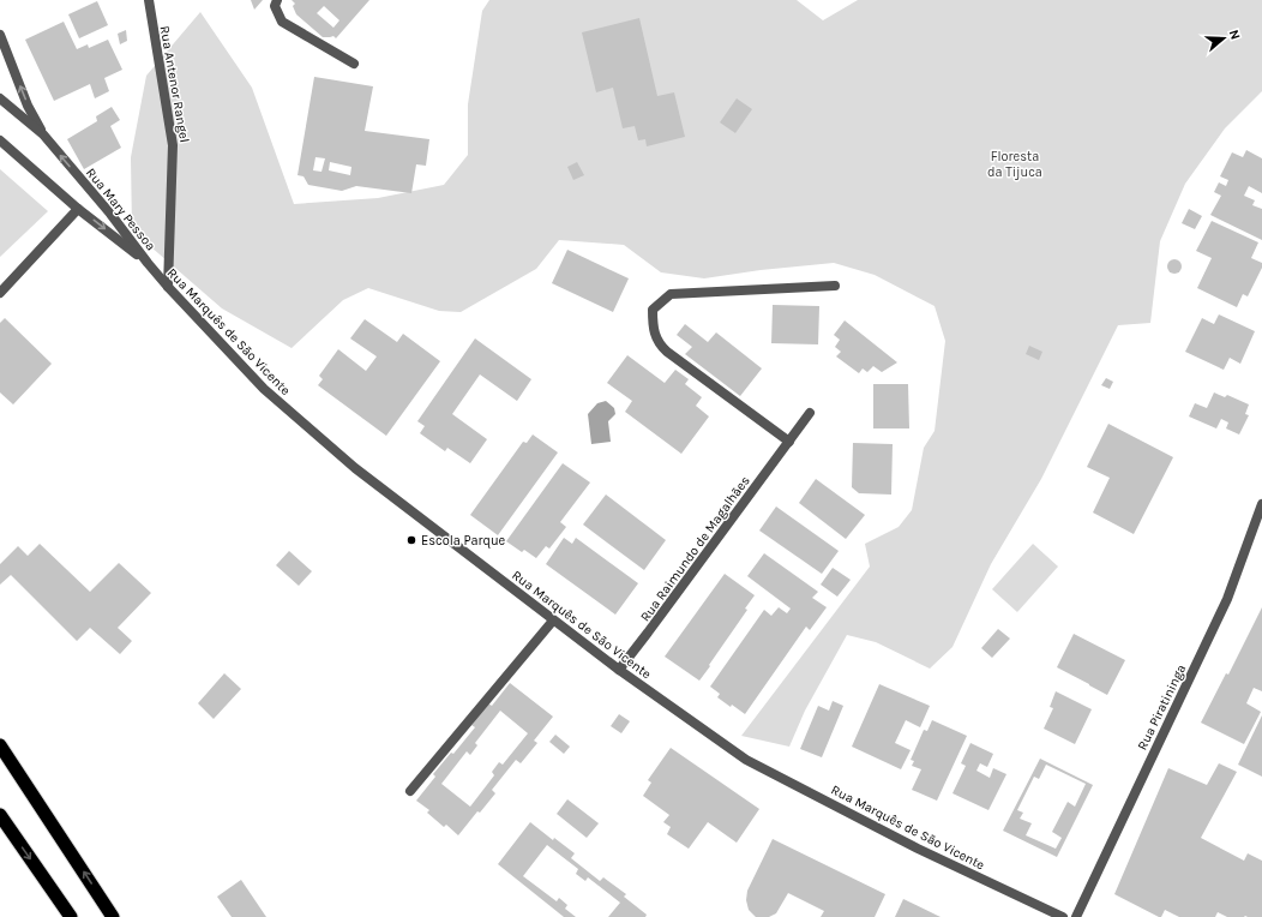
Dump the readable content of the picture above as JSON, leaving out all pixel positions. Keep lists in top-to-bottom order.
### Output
{
  "streets": {
    "street": [
      "Rua Antenor Rangel",
      "Rua Mary Pessoa",
      "Rua Marquês de São Vicente",
      "Rua Raimundo de Magalhães",
      "Rua Piratininga"
    ]
  },
  "crossings": [
    ["Rua Antenor Rangel", "Rua Marquês de São Vicente"],
    ["Rua Mary Pessoa", "Rua Marquês de São Vicente"],
    ["Rua Marquês de São Vicente", "Rua Raimundo de Magalhães"]
  ],
  "parks": ["Floresta da Tijuca"],
  "places": ["Escola Parque"],
  "north": "right"
}
